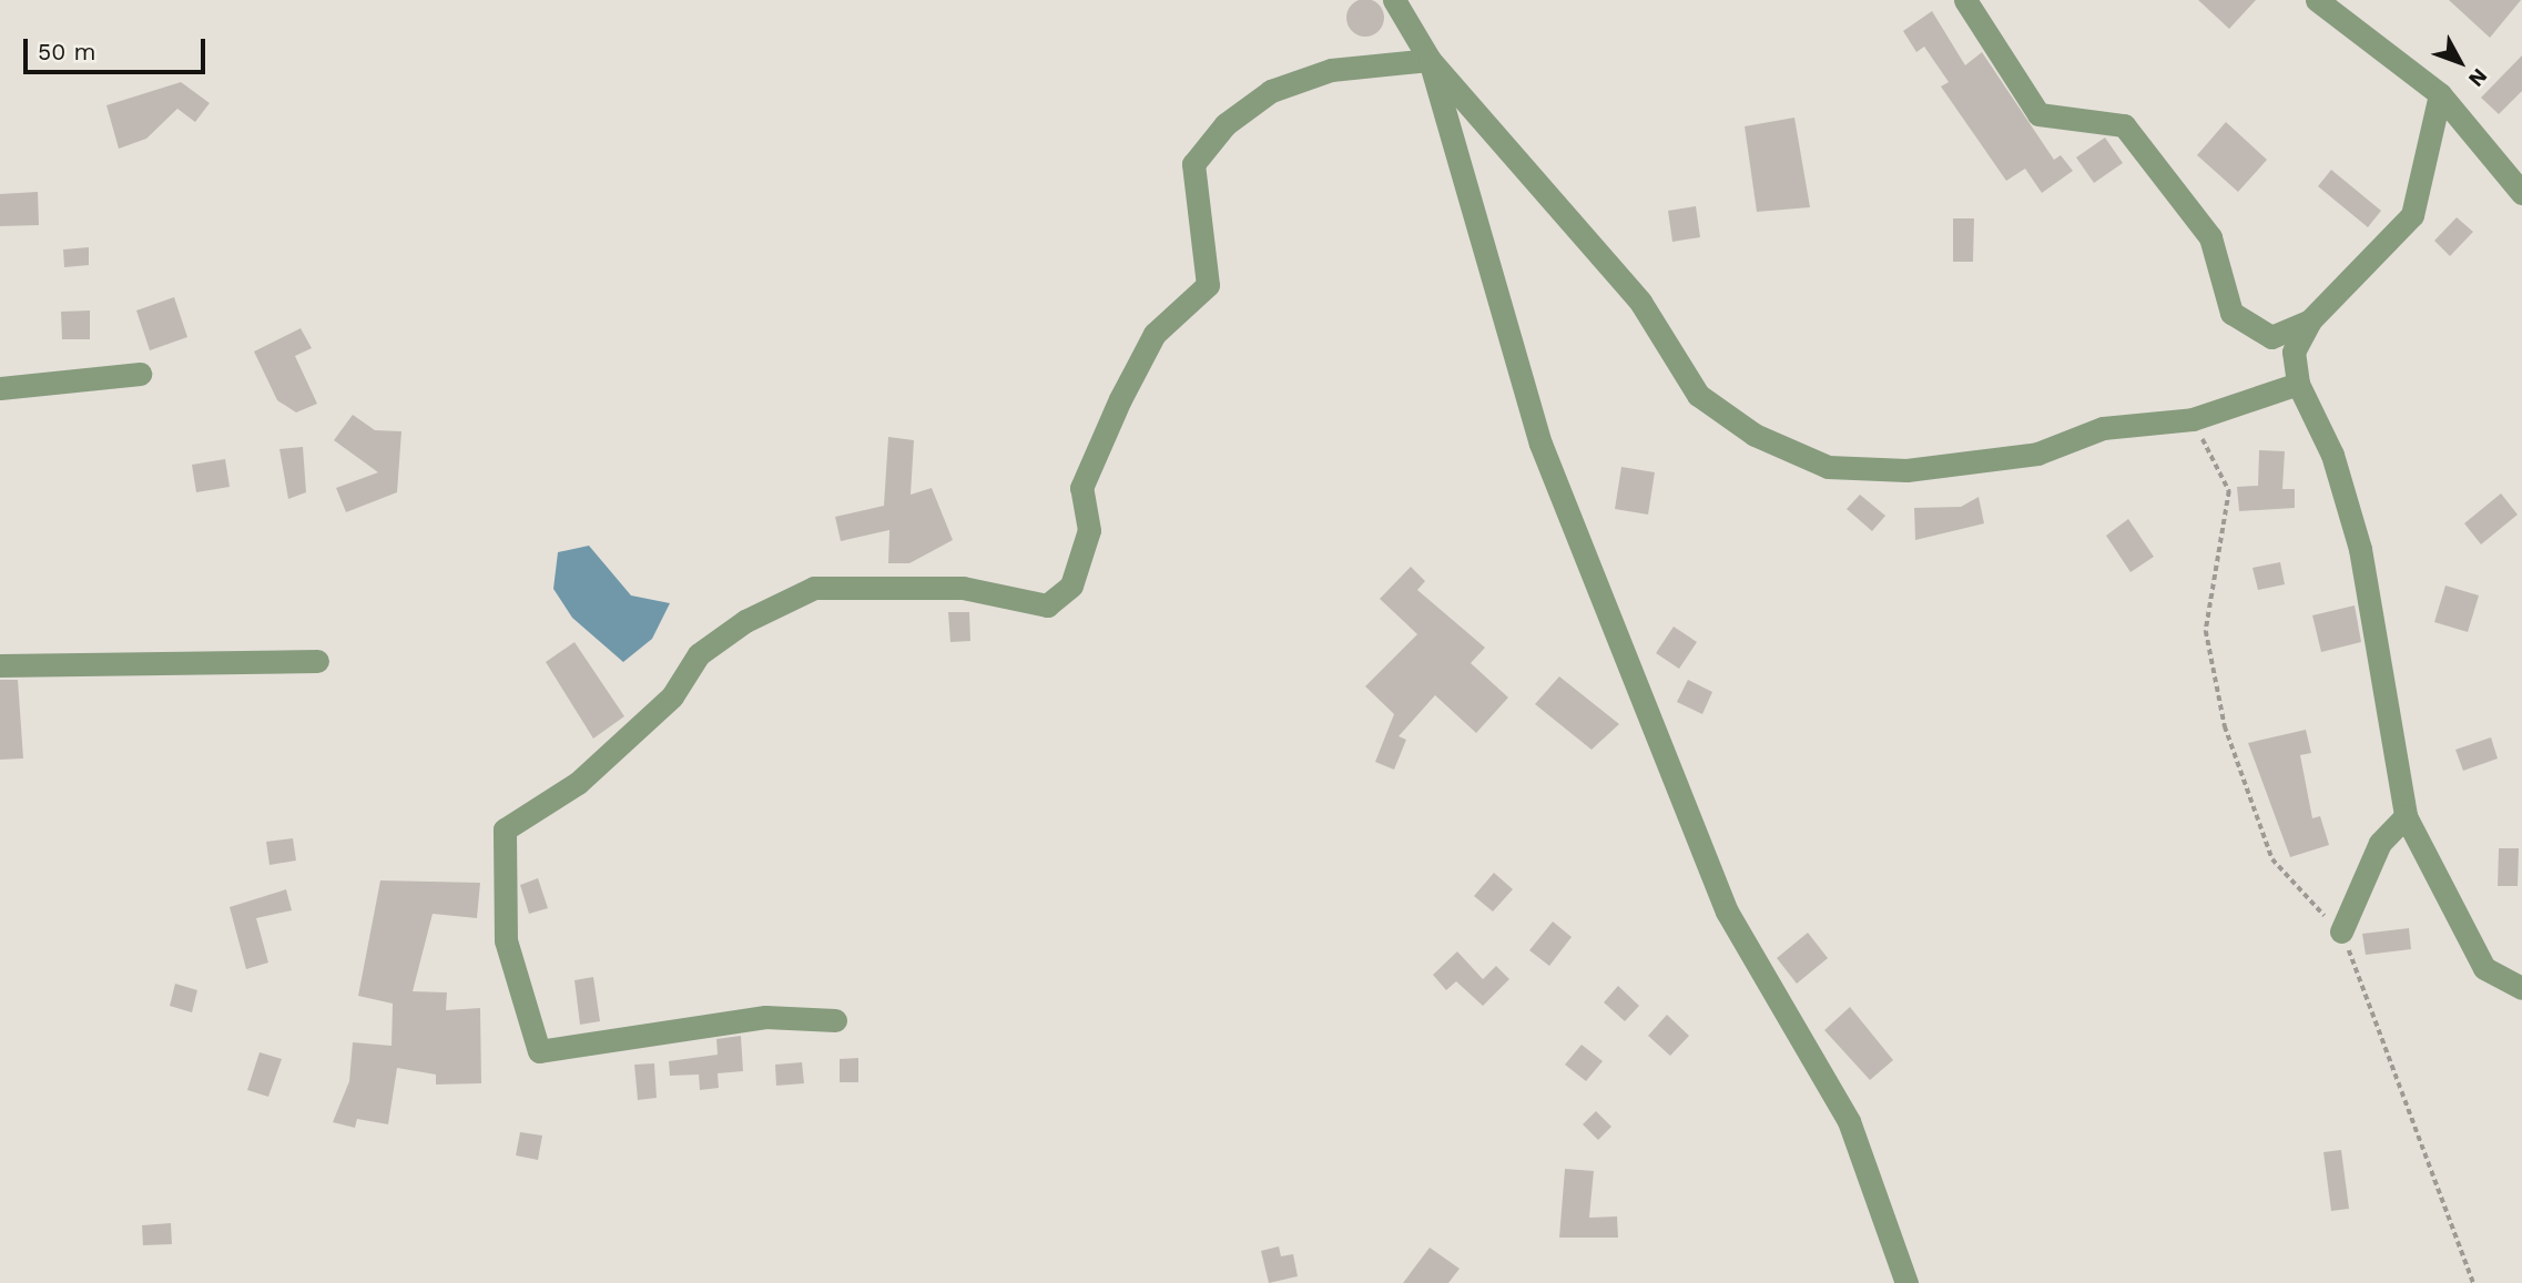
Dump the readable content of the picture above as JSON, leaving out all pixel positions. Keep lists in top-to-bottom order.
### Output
{
  "scale_bar": "50 m",
  "north": "bottom right"
}
